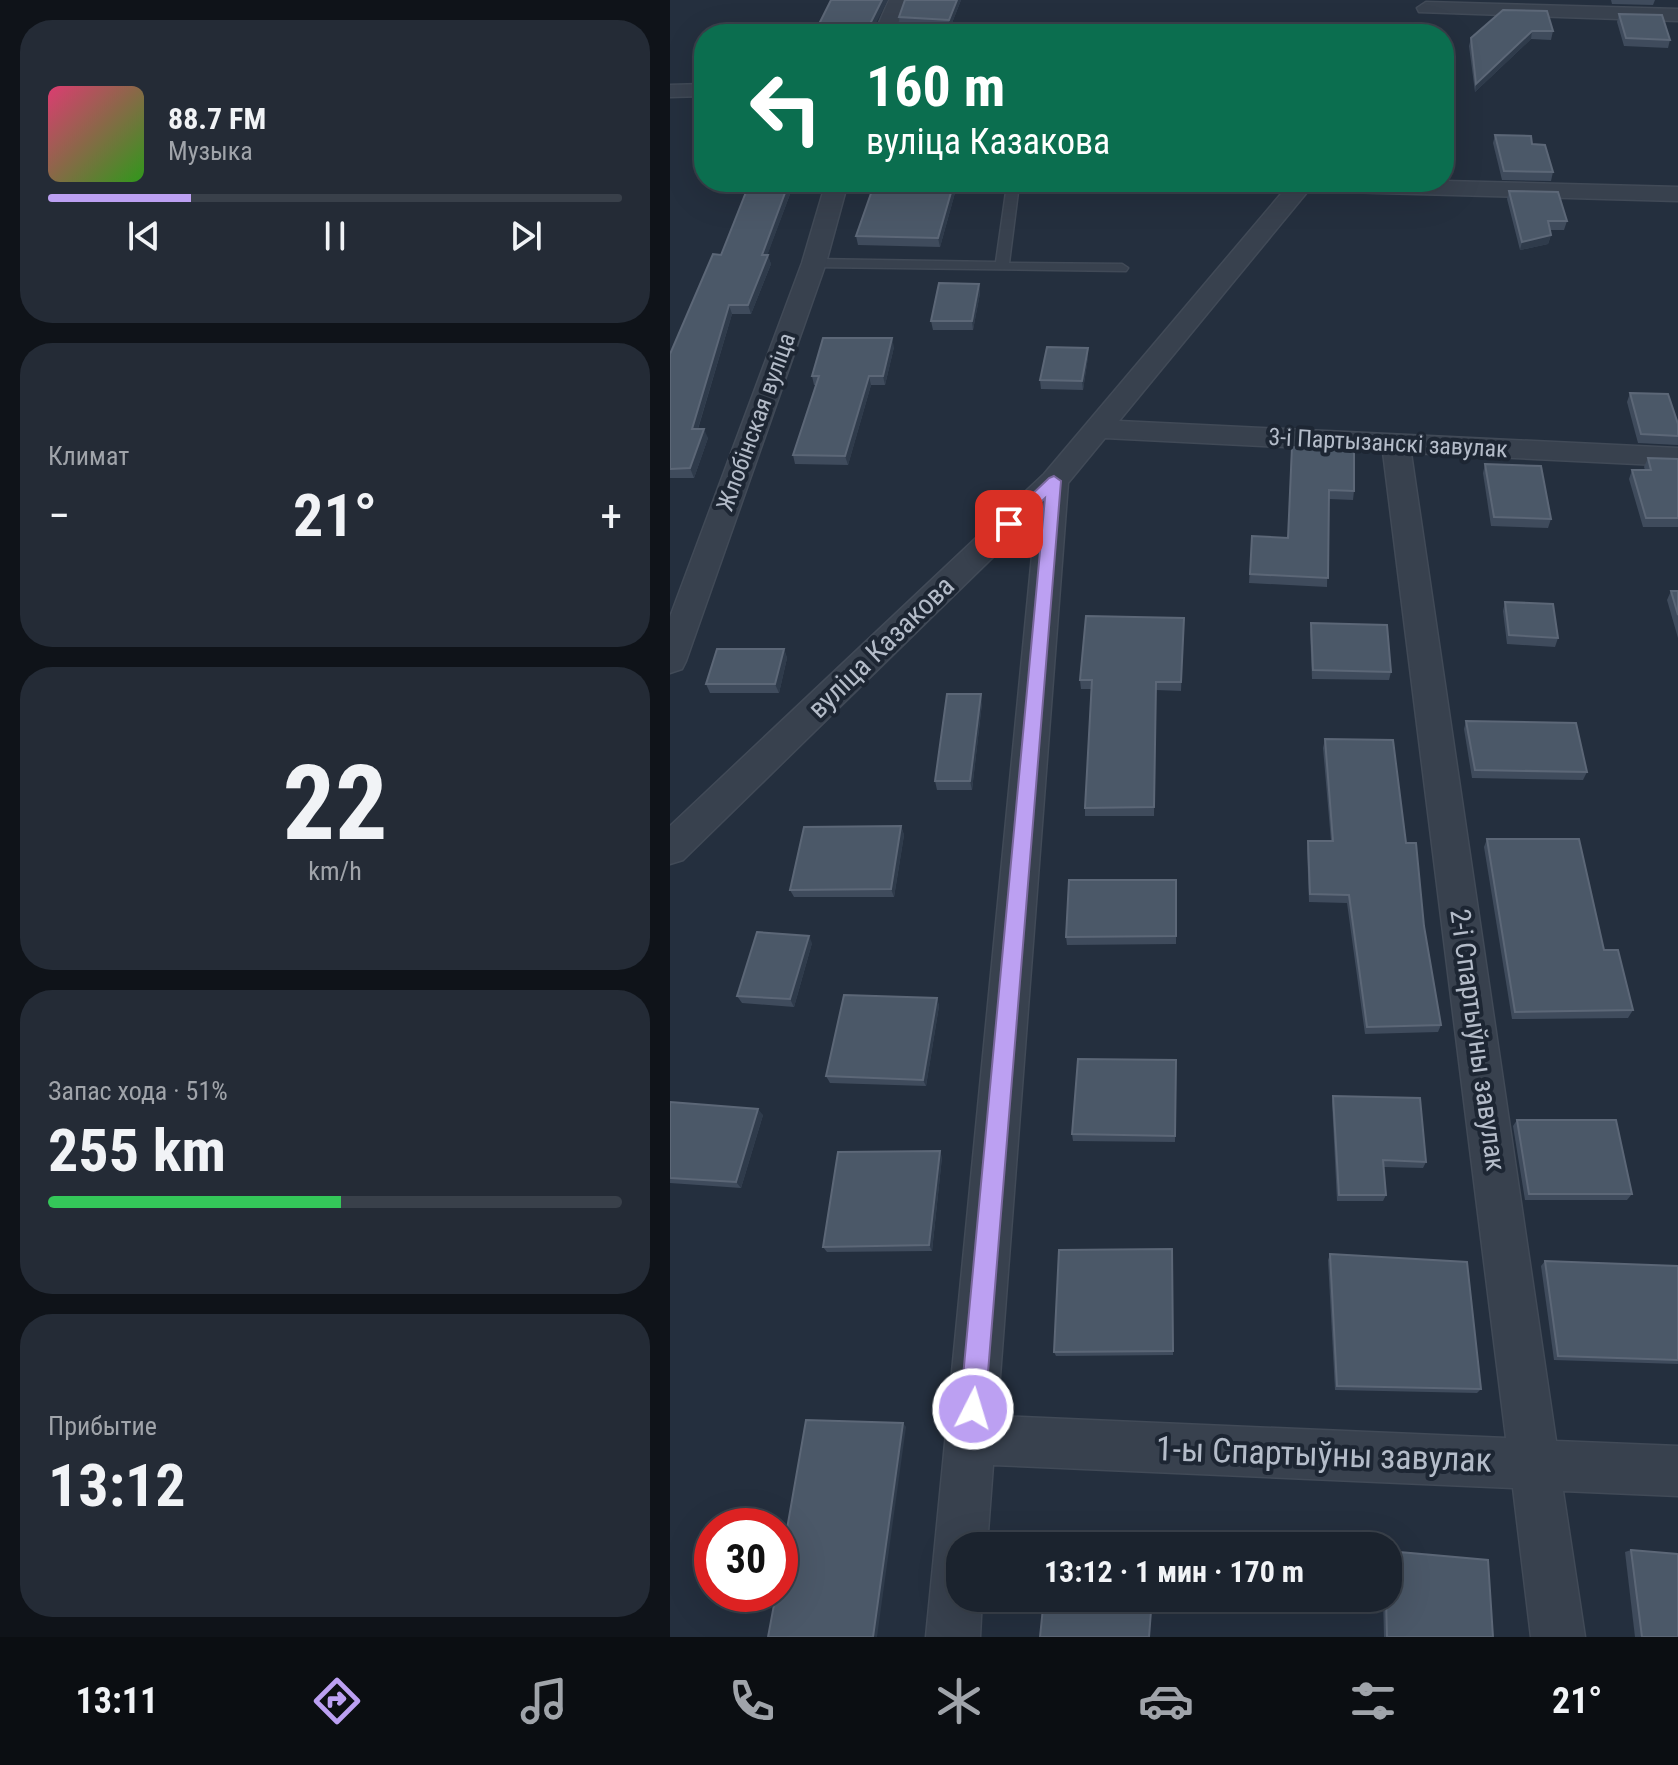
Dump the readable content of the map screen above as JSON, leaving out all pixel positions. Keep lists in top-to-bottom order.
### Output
{
  "streets": {
    "street": [
      "Жлобінская вуліца",
      "3-і Партызанскі завулак",
      "вуліца Казакова",
      "2-і Спартыўны завулак",
      "1-ы Спартыўны завулак"
    ]
  },
  "crossings": [
    ["3-і Партызанскі завулак", "вуліца Казакова"],
    ["3-і Партызанскі завулак", "2-і Спартыўны завулак"],
    ["2-і Спартыўны завулак", "1-ы Спартыўны завулак"]
  ],
  "page": {
    "turn": ["160 m", "вуліца Казакова"],
    "song": ["88.7 FM", "Музыка"],
    "tile": [
      "Климат",
      ["22", "km/h"],
      ["Запас хода · 51%", "255 km"],
      ["Прибытие", "13:12"]
    ],
    "heat": ["−", "21°", "+"],
    "limit": "30",
    "trip": "13:12 · 1 мин · 170 m",
    "tabs": ["13:11", "21°"]
  }
}
